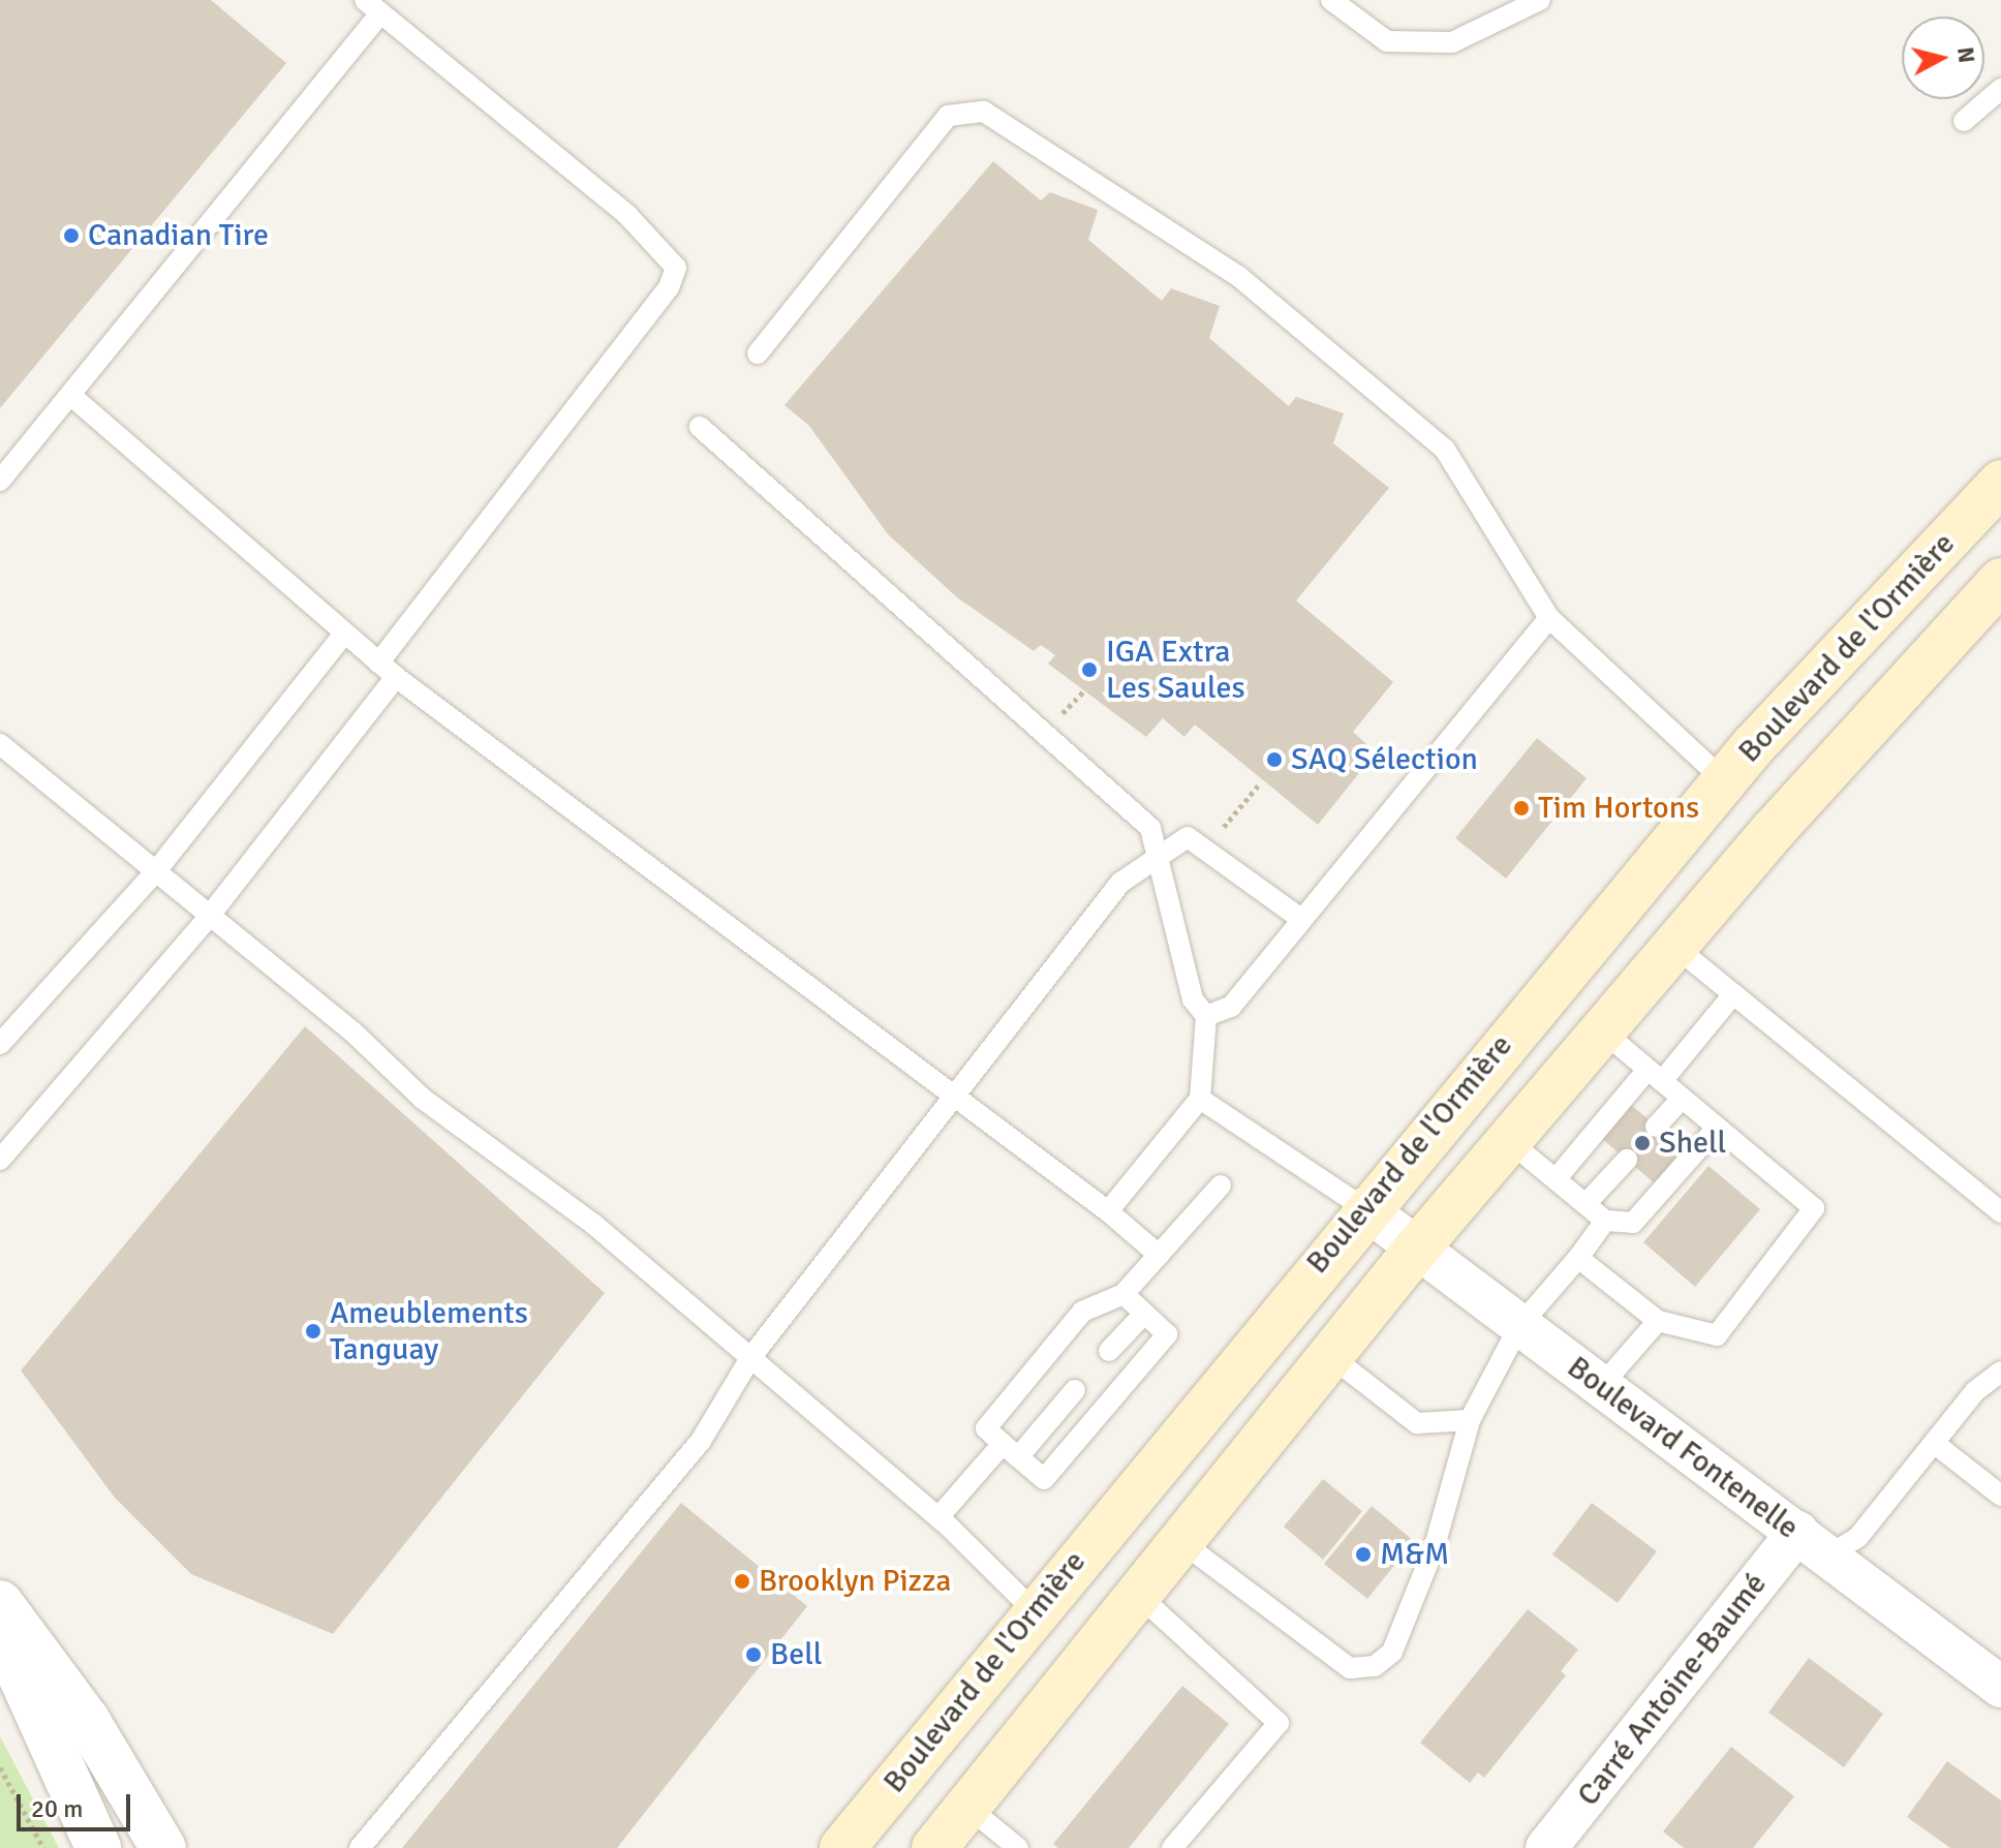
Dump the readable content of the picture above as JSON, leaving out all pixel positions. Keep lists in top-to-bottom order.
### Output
{
  "streets": {
    "main road": ["Boulevard de l'Ormière"],
    "street": ["Boulevard Fontenelle", "Carré Antoine-Baumé"]
  },
  "crossings": [
    ["Boulevard de l'Ormière", "Boulevard Fontenelle"],
    ["Boulevard Fontenelle", "Carré Antoine-Baumé"]
  ],
  "places": [
    "Canadian Tire",
    "IGA Extra Les Saules",
    "SAQ Sélection",
    "Tim Hortons",
    "Shell",
    "Ameublements Tanguay",
    "M&M",
    "Brooklyn Pizza",
    "Bell"
  ],
  "scale_bar": "20 m",
  "north": "right"
}
